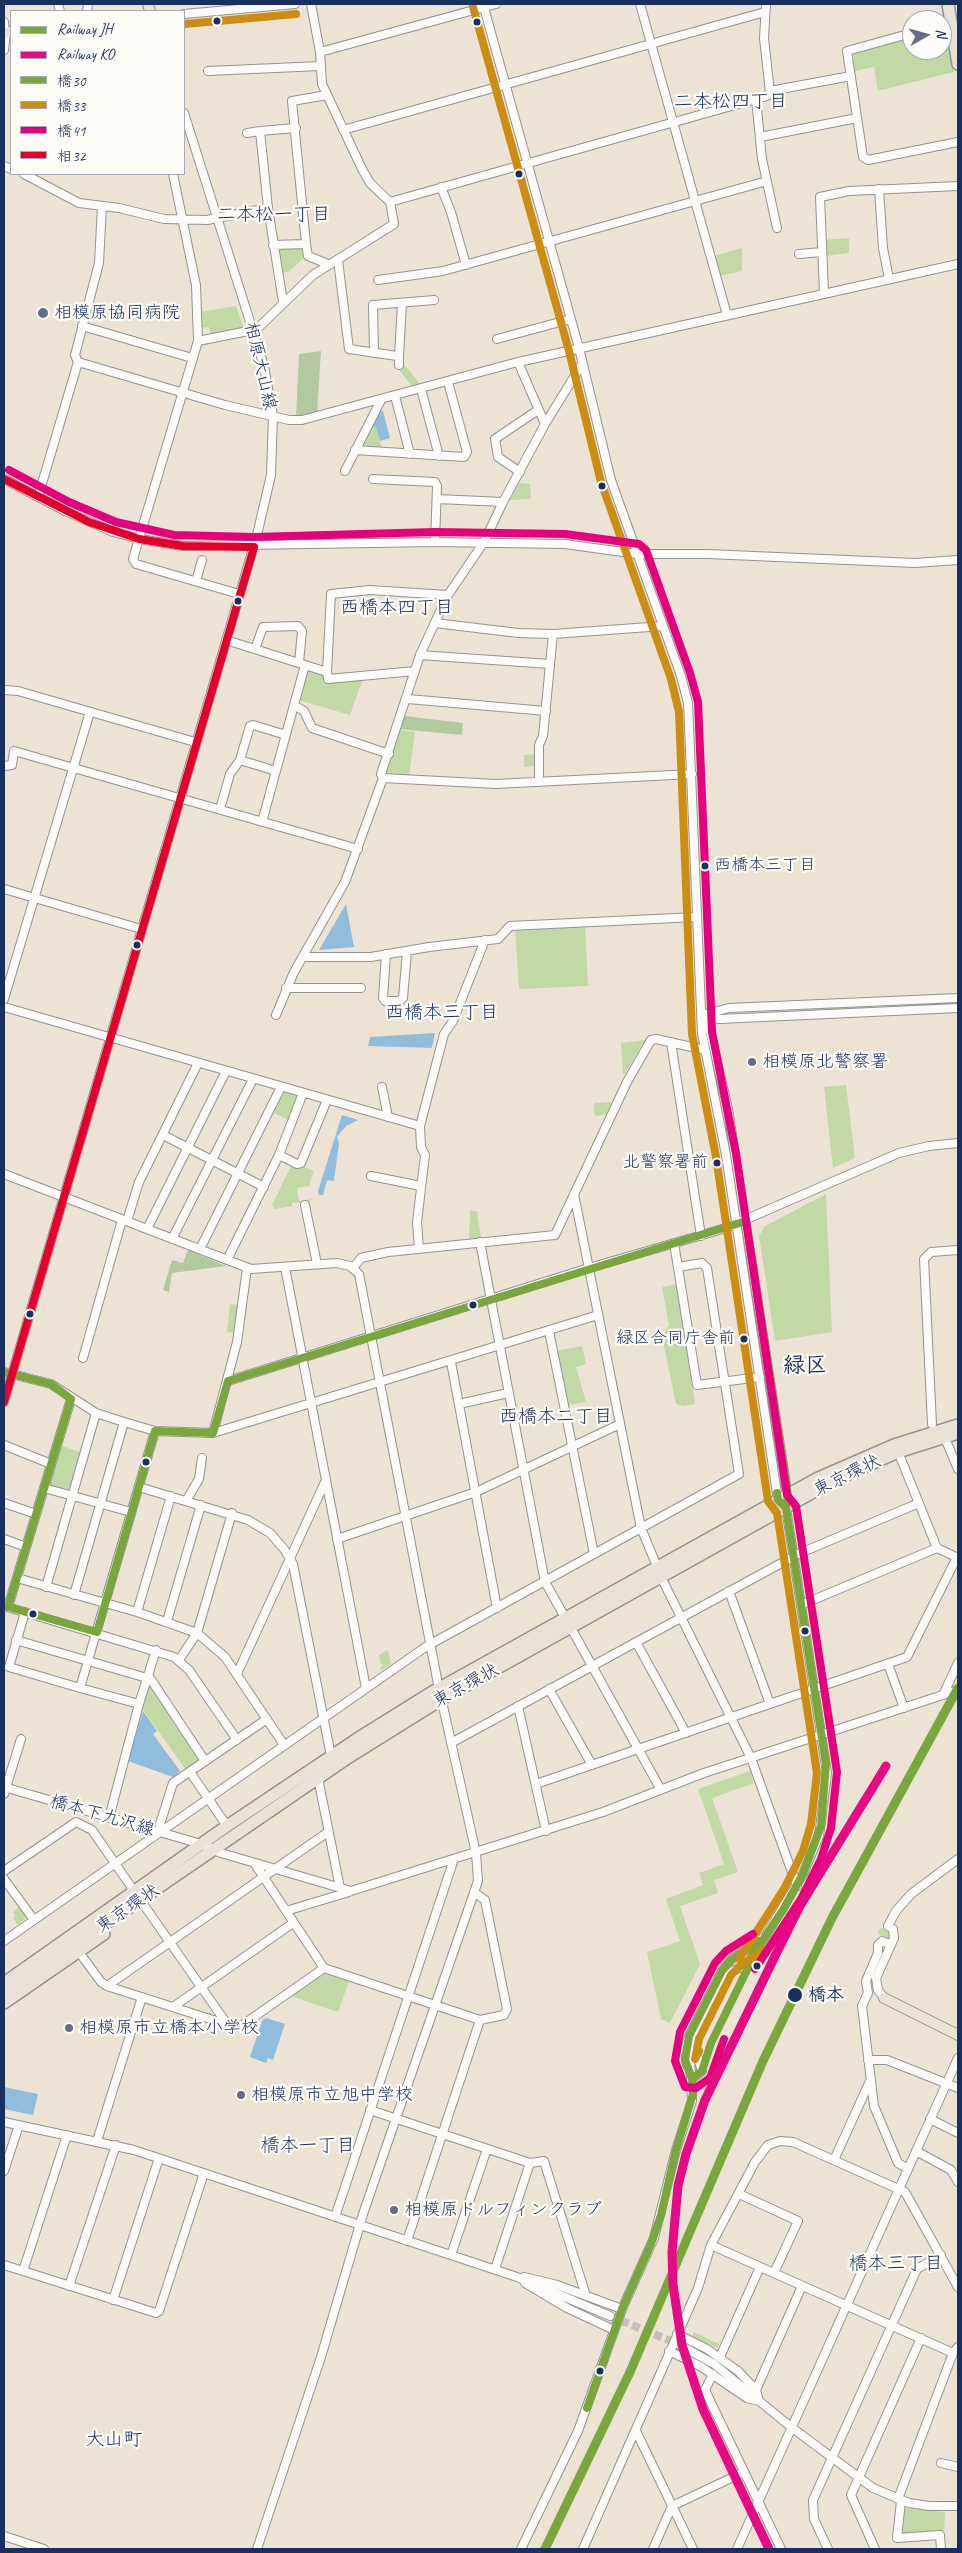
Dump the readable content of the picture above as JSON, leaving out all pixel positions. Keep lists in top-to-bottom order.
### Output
{
  "streets": {
    "highway": ["東京環状"],
    "street": ["相原大山線", "橋本下九沢線"]
  },
  "crossings": [
    ["東京環状", "橋本下九沢線"]
  ],
  "districts": [
    "二本松四丁目",
    "二本松一丁目",
    "西橋本四丁目",
    "西橋本三丁目",
    "緑区",
    "西橋本二丁目",
    "橋本一丁目",
    "橋本三丁目",
    "大山町"
  ],
  "places": [
    "相模原協同病院",
    "西橋本三丁目",
    "相模原北警察署",
    "北警察署前",
    "緑区合同庁舎前",
    "橋本",
    "相模原市立橋本小学校",
    "相模原市立旭中学校",
    "相模原ドルフィンクラブ"
  ],
  "lines": [
    "transit line 橋33",
    "transit line 橋41",
    "transit line 相32",
    "transit line 橋30",
    "rail line JH",
    "rail line KO"
  ],
  "legend": [
    "Railway JH",
    "Railway KO",
    "橋30",
    "橋33",
    "橋41",
    "相32"
  ],
  "north": "right"
}
